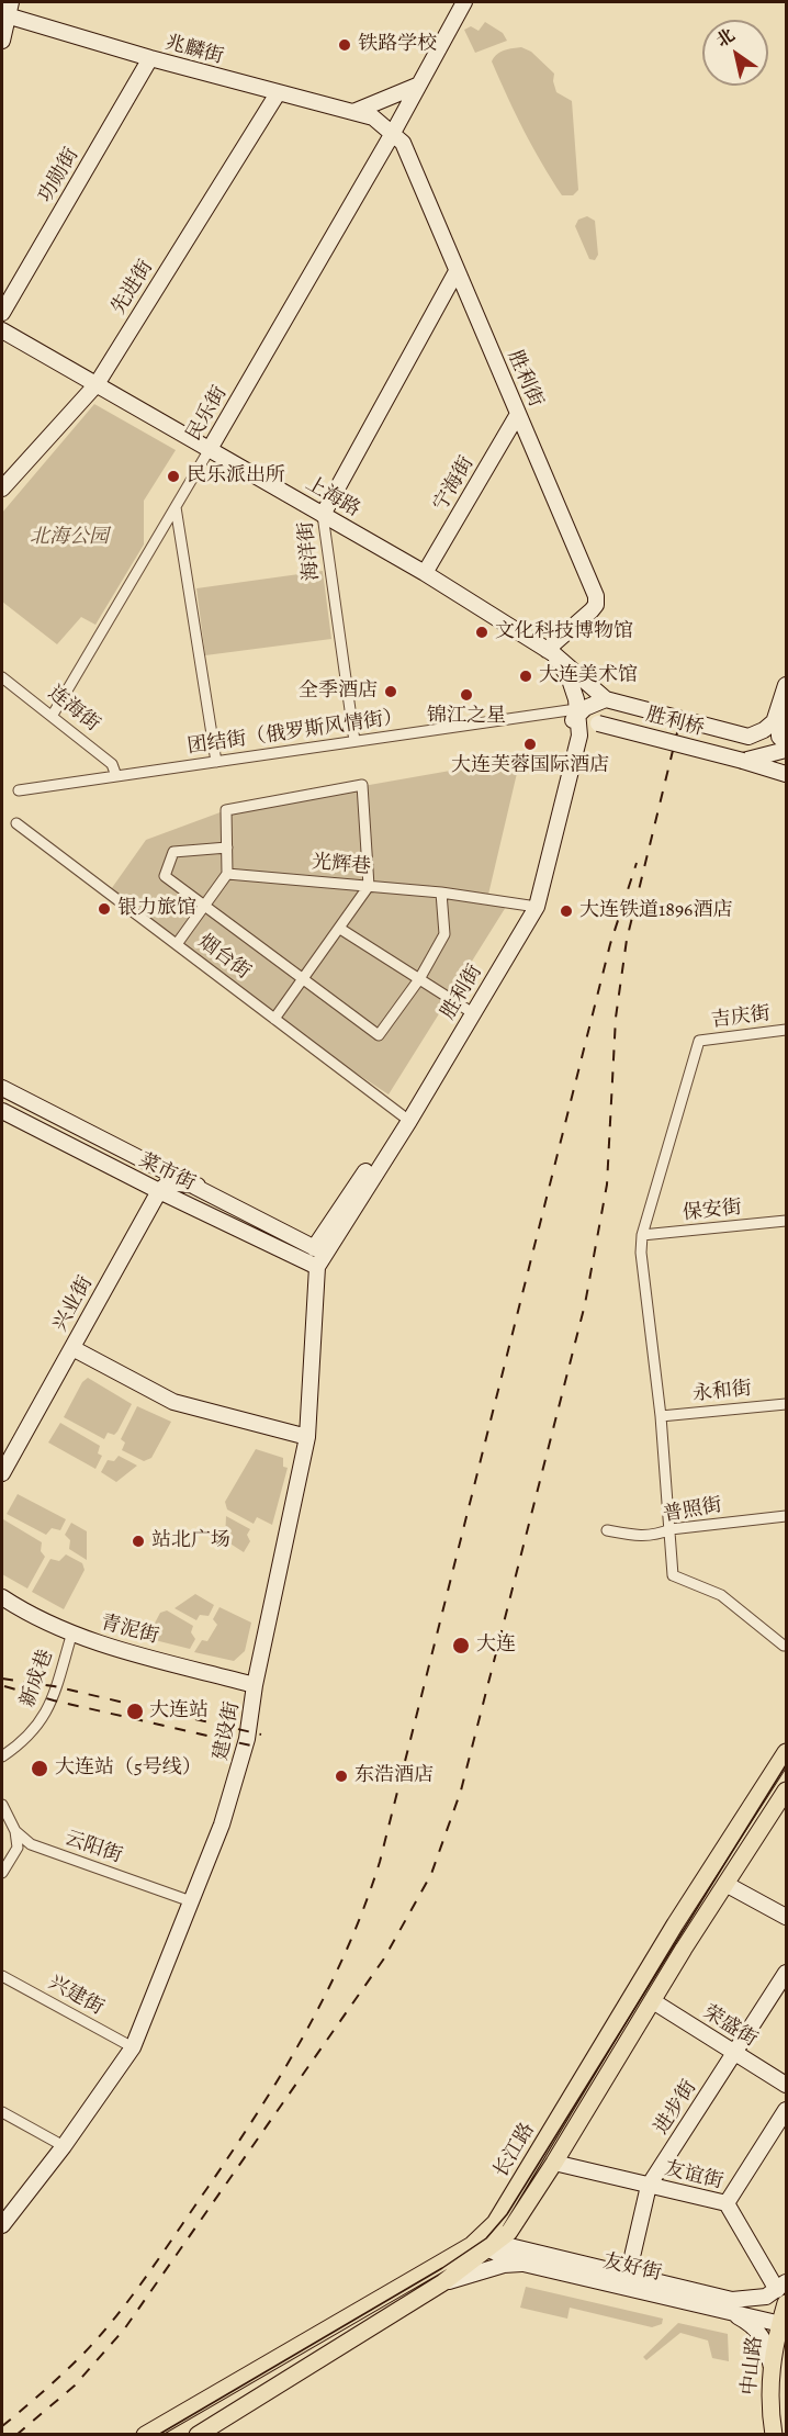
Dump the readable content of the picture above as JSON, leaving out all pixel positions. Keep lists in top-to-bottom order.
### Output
{
  "streets": {
    "main road": ["长江路", "中山路"],
    "street": [
      "兆麟街",
      "功勋街",
      "先进街",
      "胜利街",
      "民乐街",
      "宁海街",
      "上海路",
      "海洋街",
      "连海街",
      "胜利桥",
      "团结街（俄罗斯风情街）",
      "光辉巷",
      "烟台街",
      "吉庆街",
      "菜市街",
      "保安街",
      "兴业街",
      "永和街",
      "普照街",
      "青泥街",
      "新成巷",
      "建设街",
      "云阳街",
      "兴建街",
      "荣盛街",
      "进步街",
      "友谊街",
      "友好街"
    ]
  },
  "crossings": [
    ["兆麟街", "功勋街"],
    ["兆麟街", "先进街"],
    ["兆麟街", "胜利街"],
    ["先进街", "上海路"],
    ["胜利街", "民乐街"],
    ["胜利街", "宁海街"],
    ["胜利街", "上海路"],
    ["胜利街", "海洋街"],
    ["胜利街", "胜利桥"],
    ["胜利街", "团结街（俄罗斯风情街）"],
    ["胜利街", "光辉巷"],
    ["胜利街", "烟台街"],
    ["胜利街", "菜市街"],
    ["胜利街", "建设街"],
    ["民乐街", "上海路"],
    ["民乐街", "连海街"],
    ["宁海街", "上海路"],
    ["上海路", "海洋街"],
    ["上海路", "胜利桥"],
    ["海洋街", "团结街（俄罗斯风情街）"],
    ["连海街", "团结街（俄罗斯风情街）"],
    ["吉庆街", "保安街"],
    ["菜市街", "兴业街"],
    ["菜市街", "建设街"],
    ["青泥街", "新成巷"],
    ["青泥街", "建设街"],
    ["建设街", "云阳街"],
    ["建设街", "兴建街"],
    ["荣盛街", "进步街"],
    ["荣盛街", "长江路"],
    ["进步街", "友谊街"],
    ["进步街", "友好街"],
    ["长江路", "友谊街"],
    ["长江路", "友好街"],
    ["友谊街", "友好街"],
    ["友谊街", "中山路"],
    ["友好街", "中山路"]
  ],
  "parks": ["北海公园"],
  "places": [
    "铁路学校",
    "民乐派出所",
    "文化科技博物馆",
    "大连美术馆",
    "全季酒店",
    "锦江之星",
    "大连芙蓉国际酒店",
    "银力旅馆",
    "大连铁道1896酒店",
    "站北广场",
    "大连",
    "大连站",
    "大连站（5号线）",
    "东浩酒店"
  ],
  "north": "top left"
}
